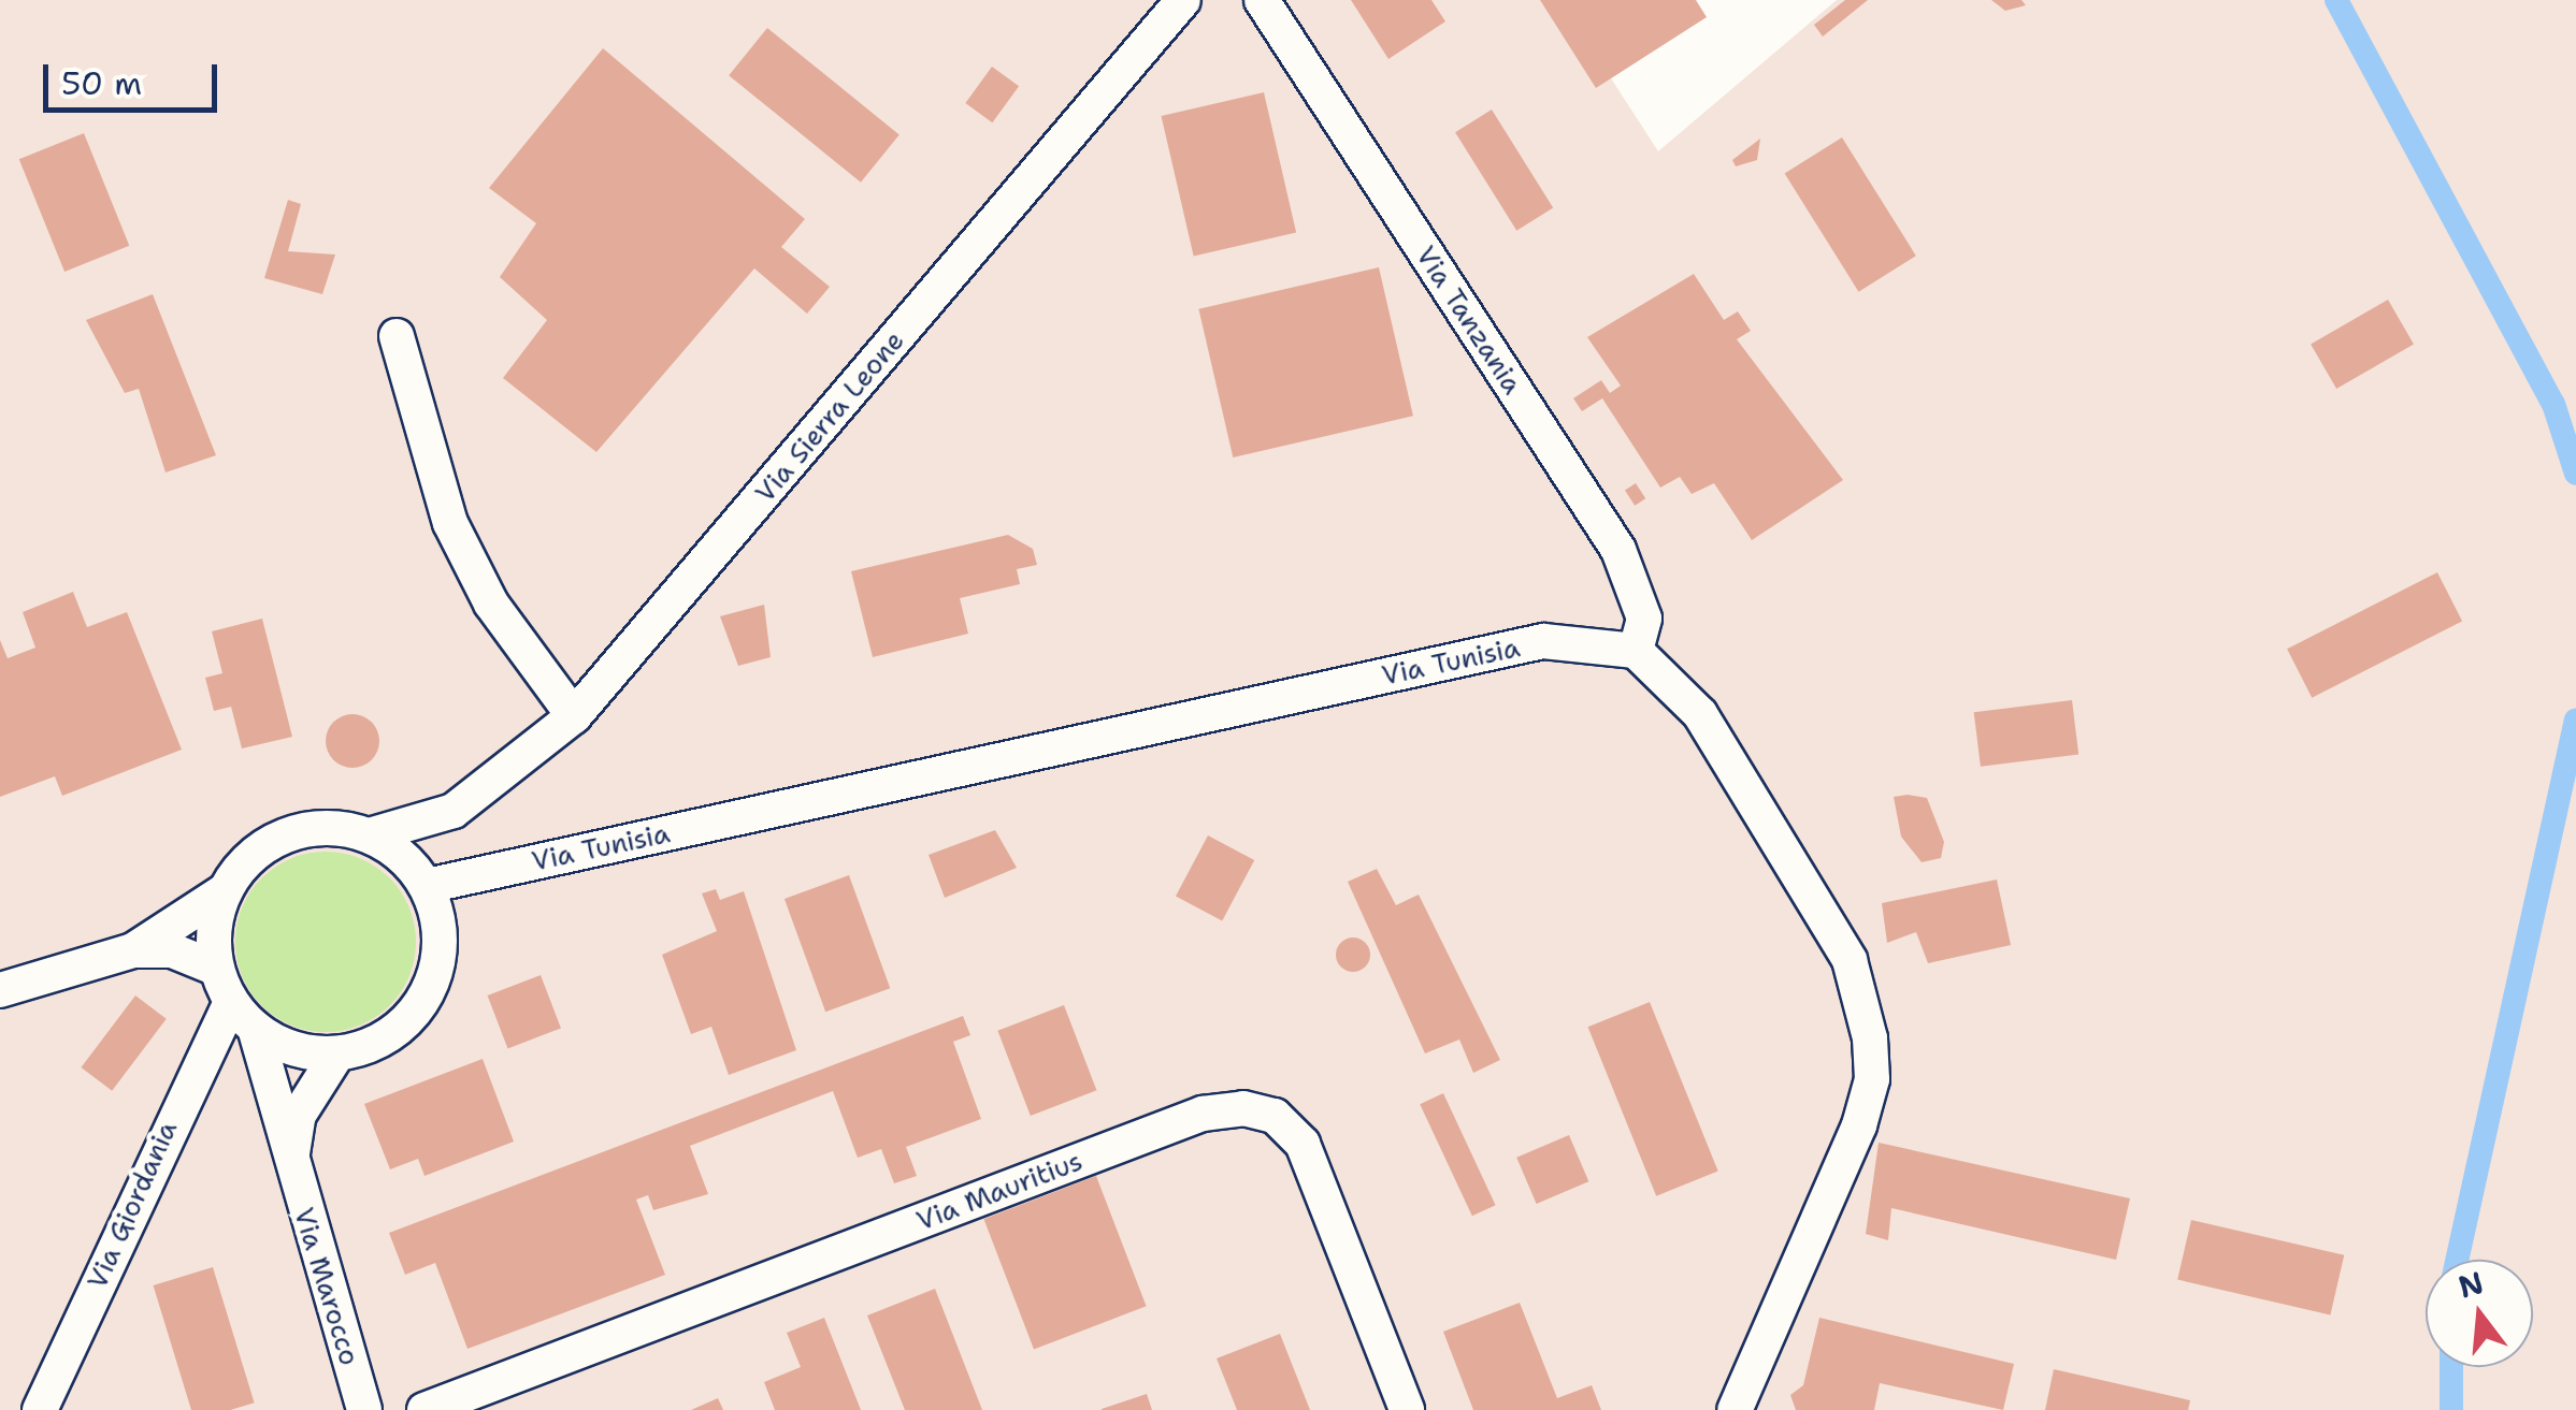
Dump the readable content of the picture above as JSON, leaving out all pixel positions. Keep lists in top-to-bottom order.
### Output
{
  "streets": {
    "street": [
      "Via Tanzania",
      "Via Sierra Leone",
      "Via Tunisia",
      "Via Mauritius",
      "Via Giordania",
      "Via Marocco"
    ]
  },
  "crossings": [
    ["Via Tanzania", "Via Tunisia"],
    ["Via Sierra Leone", "Via Tunisia"],
    ["Via Sierra Leone", "Via Giordania"],
    ["Via Sierra Leone", "Via Marocco"],
    ["Via Tunisia", "Via Giordania"],
    ["Via Tunisia", "Via Marocco"],
    ["Via Giordania", "Via Marocco"]
  ],
  "scale_bar": "50 m",
  "north": "top"
}
